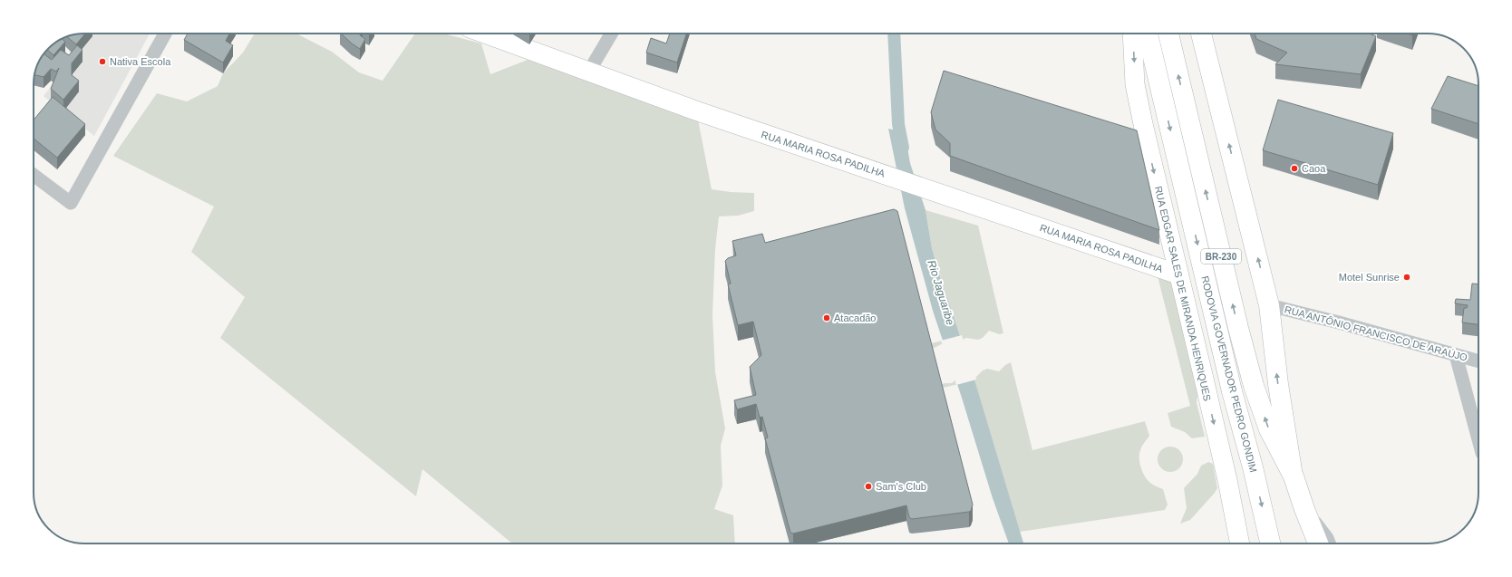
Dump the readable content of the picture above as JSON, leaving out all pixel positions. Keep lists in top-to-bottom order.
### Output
{
  "streets": {
    "main road": [
      "RUA MARIA ROSA PADILHA",
      "BR-230",
      "RUA EDGAR SALES DE MIRANDA HENRIQUES",
      "RODOVIA GOVERNADOR PEDRO GONDIM"
    ],
    "street": ["RUA ANTÔNIO FRANCISCO DE ARAÚJO"]
  },
  "crossings": [
    ["RUA MARIA ROSA PADILHA", "RUA EDGAR SALES DE MIRANDA HENRIQUES"]
  ],
  "water": ["Rio Jaguaribe"],
  "places": [
    "Nativa Escola",
    "Caoa",
    "Motel Sunrise",
    "Atacadão",
    "Sam's Club"
  ]
}
